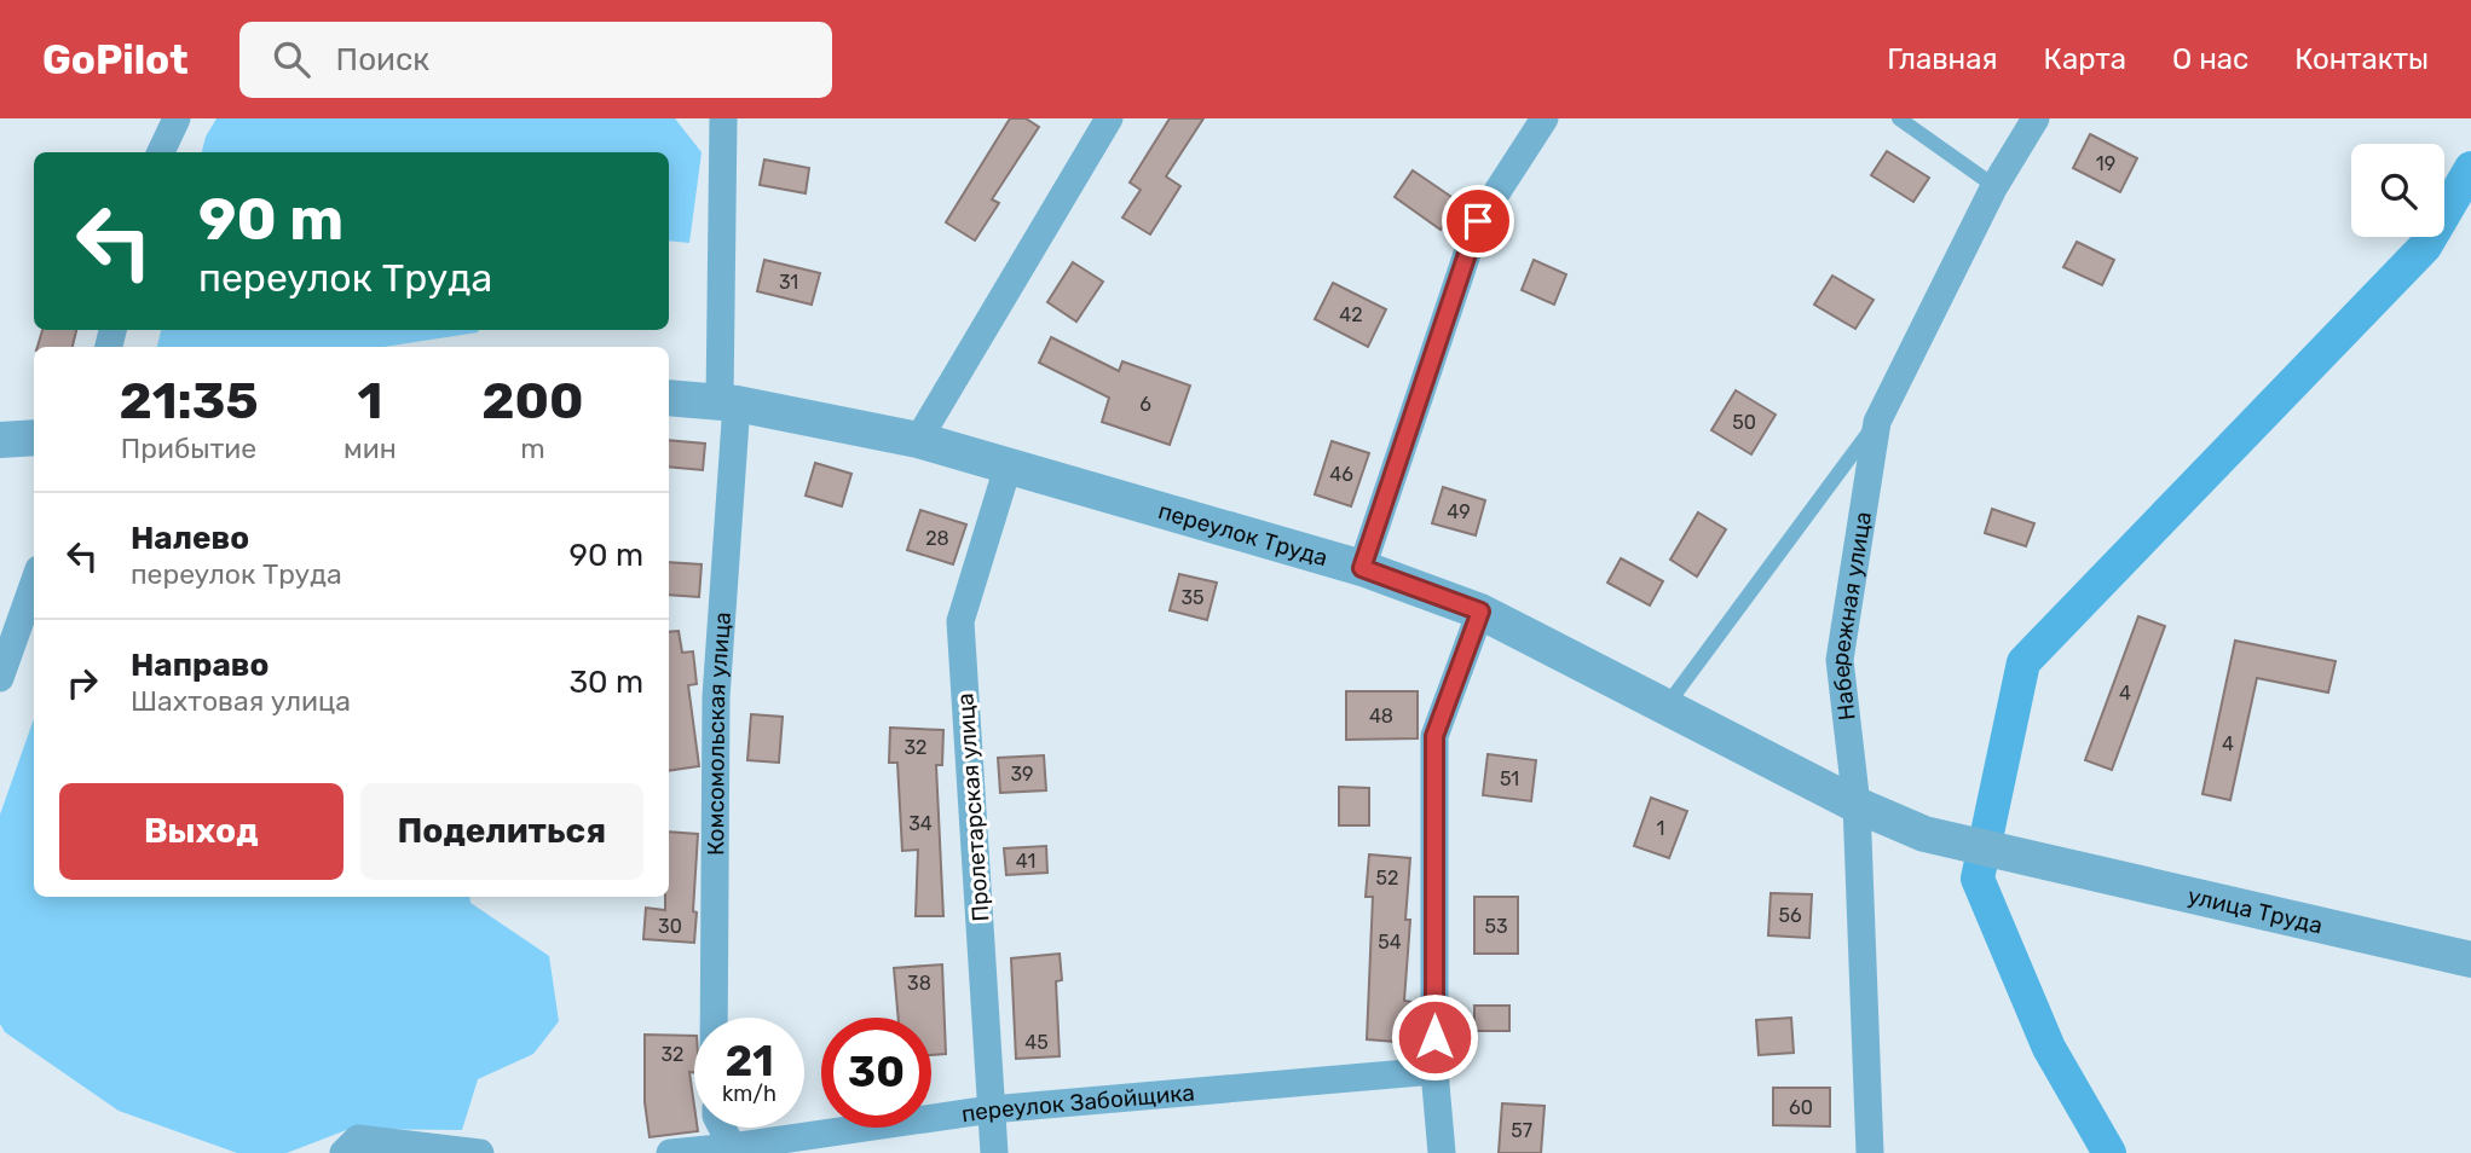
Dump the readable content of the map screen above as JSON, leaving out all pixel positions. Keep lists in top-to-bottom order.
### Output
{
  "streets": {
    "street": [
      "переулок Труда",
      "Набережная улица",
      "Комсомольская улица",
      "Пролетарская улица",
      "улица Труда",
      "переулок Забойщика"
    ]
  },
  "crossings": [
    ["переулок Труда", "Набережная улица"],
    ["переулок Труда", "Комсомольская улица"],
    ["переулок Труда", "Пролетарская улица"],
    ["переулок Труда", "улица Труда"],
    ["Пролетарская улица", "переулок Забойщика"]
  ],
  "house_numbers": [
    "19",
    "31",
    "42",
    "6",
    "50",
    "46",
    "49",
    "28",
    "35",
    "4",
    "48",
    "4",
    "32",
    "39",
    "51",
    "34",
    "1",
    "41",
    "52",
    "56",
    "30",
    "53",
    "54",
    "38",
    "45",
    "32",
    "60",
    "57"
  ],
  "page": {
    "header": "GoPilot",
    "search": "Поиск",
    "nav": [
      "Главная",
      "Карта",
      "О нас",
      "Контакты"
    ],
    "turn": ["90 m", "переулок Труда"],
    "eta": [
      "21:35",
      "Прибытие",
      "1",
      "мин",
      "200",
      "m"
    ],
    "list": [
      {
        "name": "Налево",
        "note": "переулок Труда",
        "value": "90 m"
      },
      {
        "name": "Направо",
        "note": "Шахтовая улица",
        "value": "30 m"
      }
    ],
    "buttons": ["Выход", "Поделиться"],
    "speed": "21 km/h",
    "limit": "30"
  }
}
